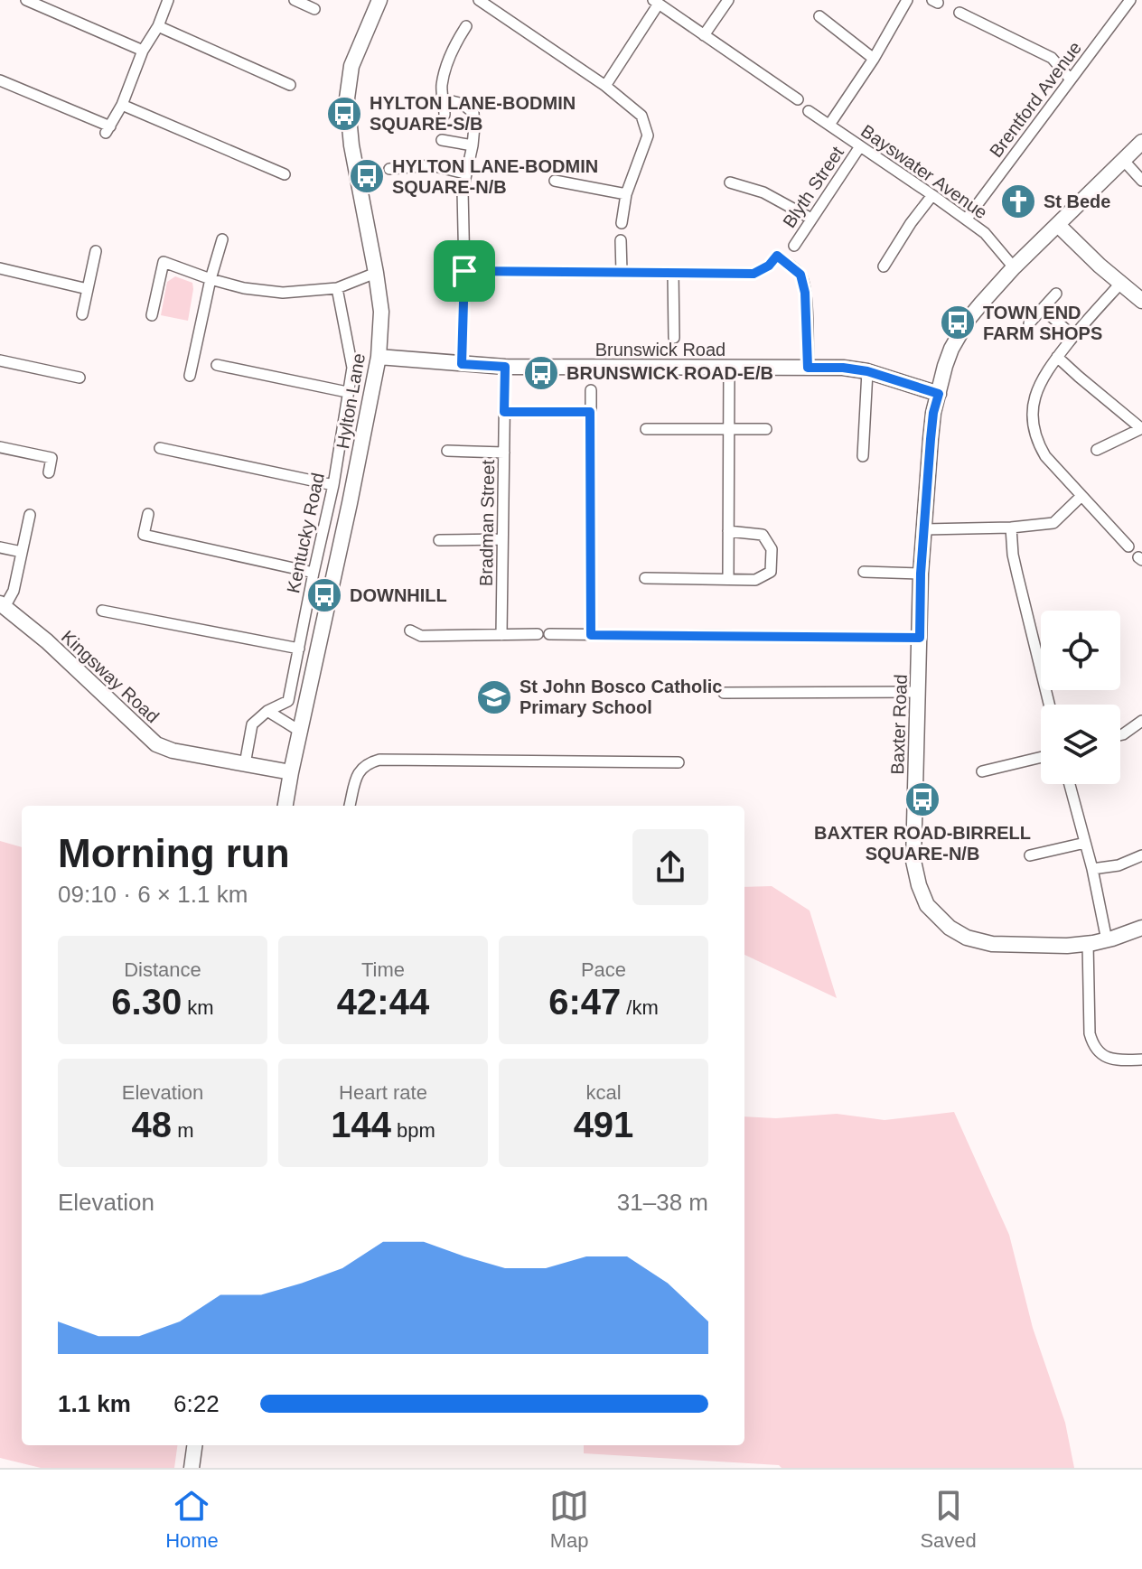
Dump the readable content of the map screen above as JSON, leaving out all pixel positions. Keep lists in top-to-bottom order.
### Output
{
  "streets": {
    "street": [
      "Brentford Avenue",
      "Bayswater Avenue",
      "Blyth Street",
      "Brunswick Road",
      "Hylton Lane",
      "Bradman Street",
      "Kentucky Road",
      "Kingsway Road",
      "Baxter Road"
    ]
  },
  "crossings": [
    ["Brentford Avenue", "Bayswater Avenue"],
    ["Bayswater Avenue", "Blyth Street"],
    ["Bayswater Avenue", "Baxter Road"],
    ["Brunswick Road", "Hylton Lane"],
    ["Brunswick Road", "Bradman Street"],
    ["Brunswick Road", "Baxter Road"],
    ["Hylton Lane", "Kingsway Road"],
    ["Kentucky Road", "Kingsway Road"]
  ],
  "places": {
    "bus stop": [
      "HYLTON LANE-BODMIN SQUARE-S/B",
      "HYLTON LANE-BODMIN SQUARE-N/B",
      "TOWN END FARM SHOPS",
      "BRUNSWICK ROAD-E/B",
      "DOWNHILL",
      "BAXTER ROAD-BIRRELL SQUARE-N/B"
    ],
    "church": ["St Bede"],
    "school or university": ["St John Bosco Catholic Primary School"]
  },
  "page": {
    "heading": ["Morning run", "09:10 · 6 × 1.1 km"],
    "stats": [
      ["Distance", "6.30 km"],
      ["Time", "42:44"],
      ["Pace", "6:47 /km"],
      ["Elevation", "48 m"],
      ["Heart rate", "144 bpm"],
      ["kcal", "491"]
    ],
    "chart": ["Elevation", "31–38 m"],
    "list": [
      {
        "name": "1.1 km",
        "note": "6:22"
      }
    ],
    "tabs": ["Home", "Map", "Saved"]
  }
}
